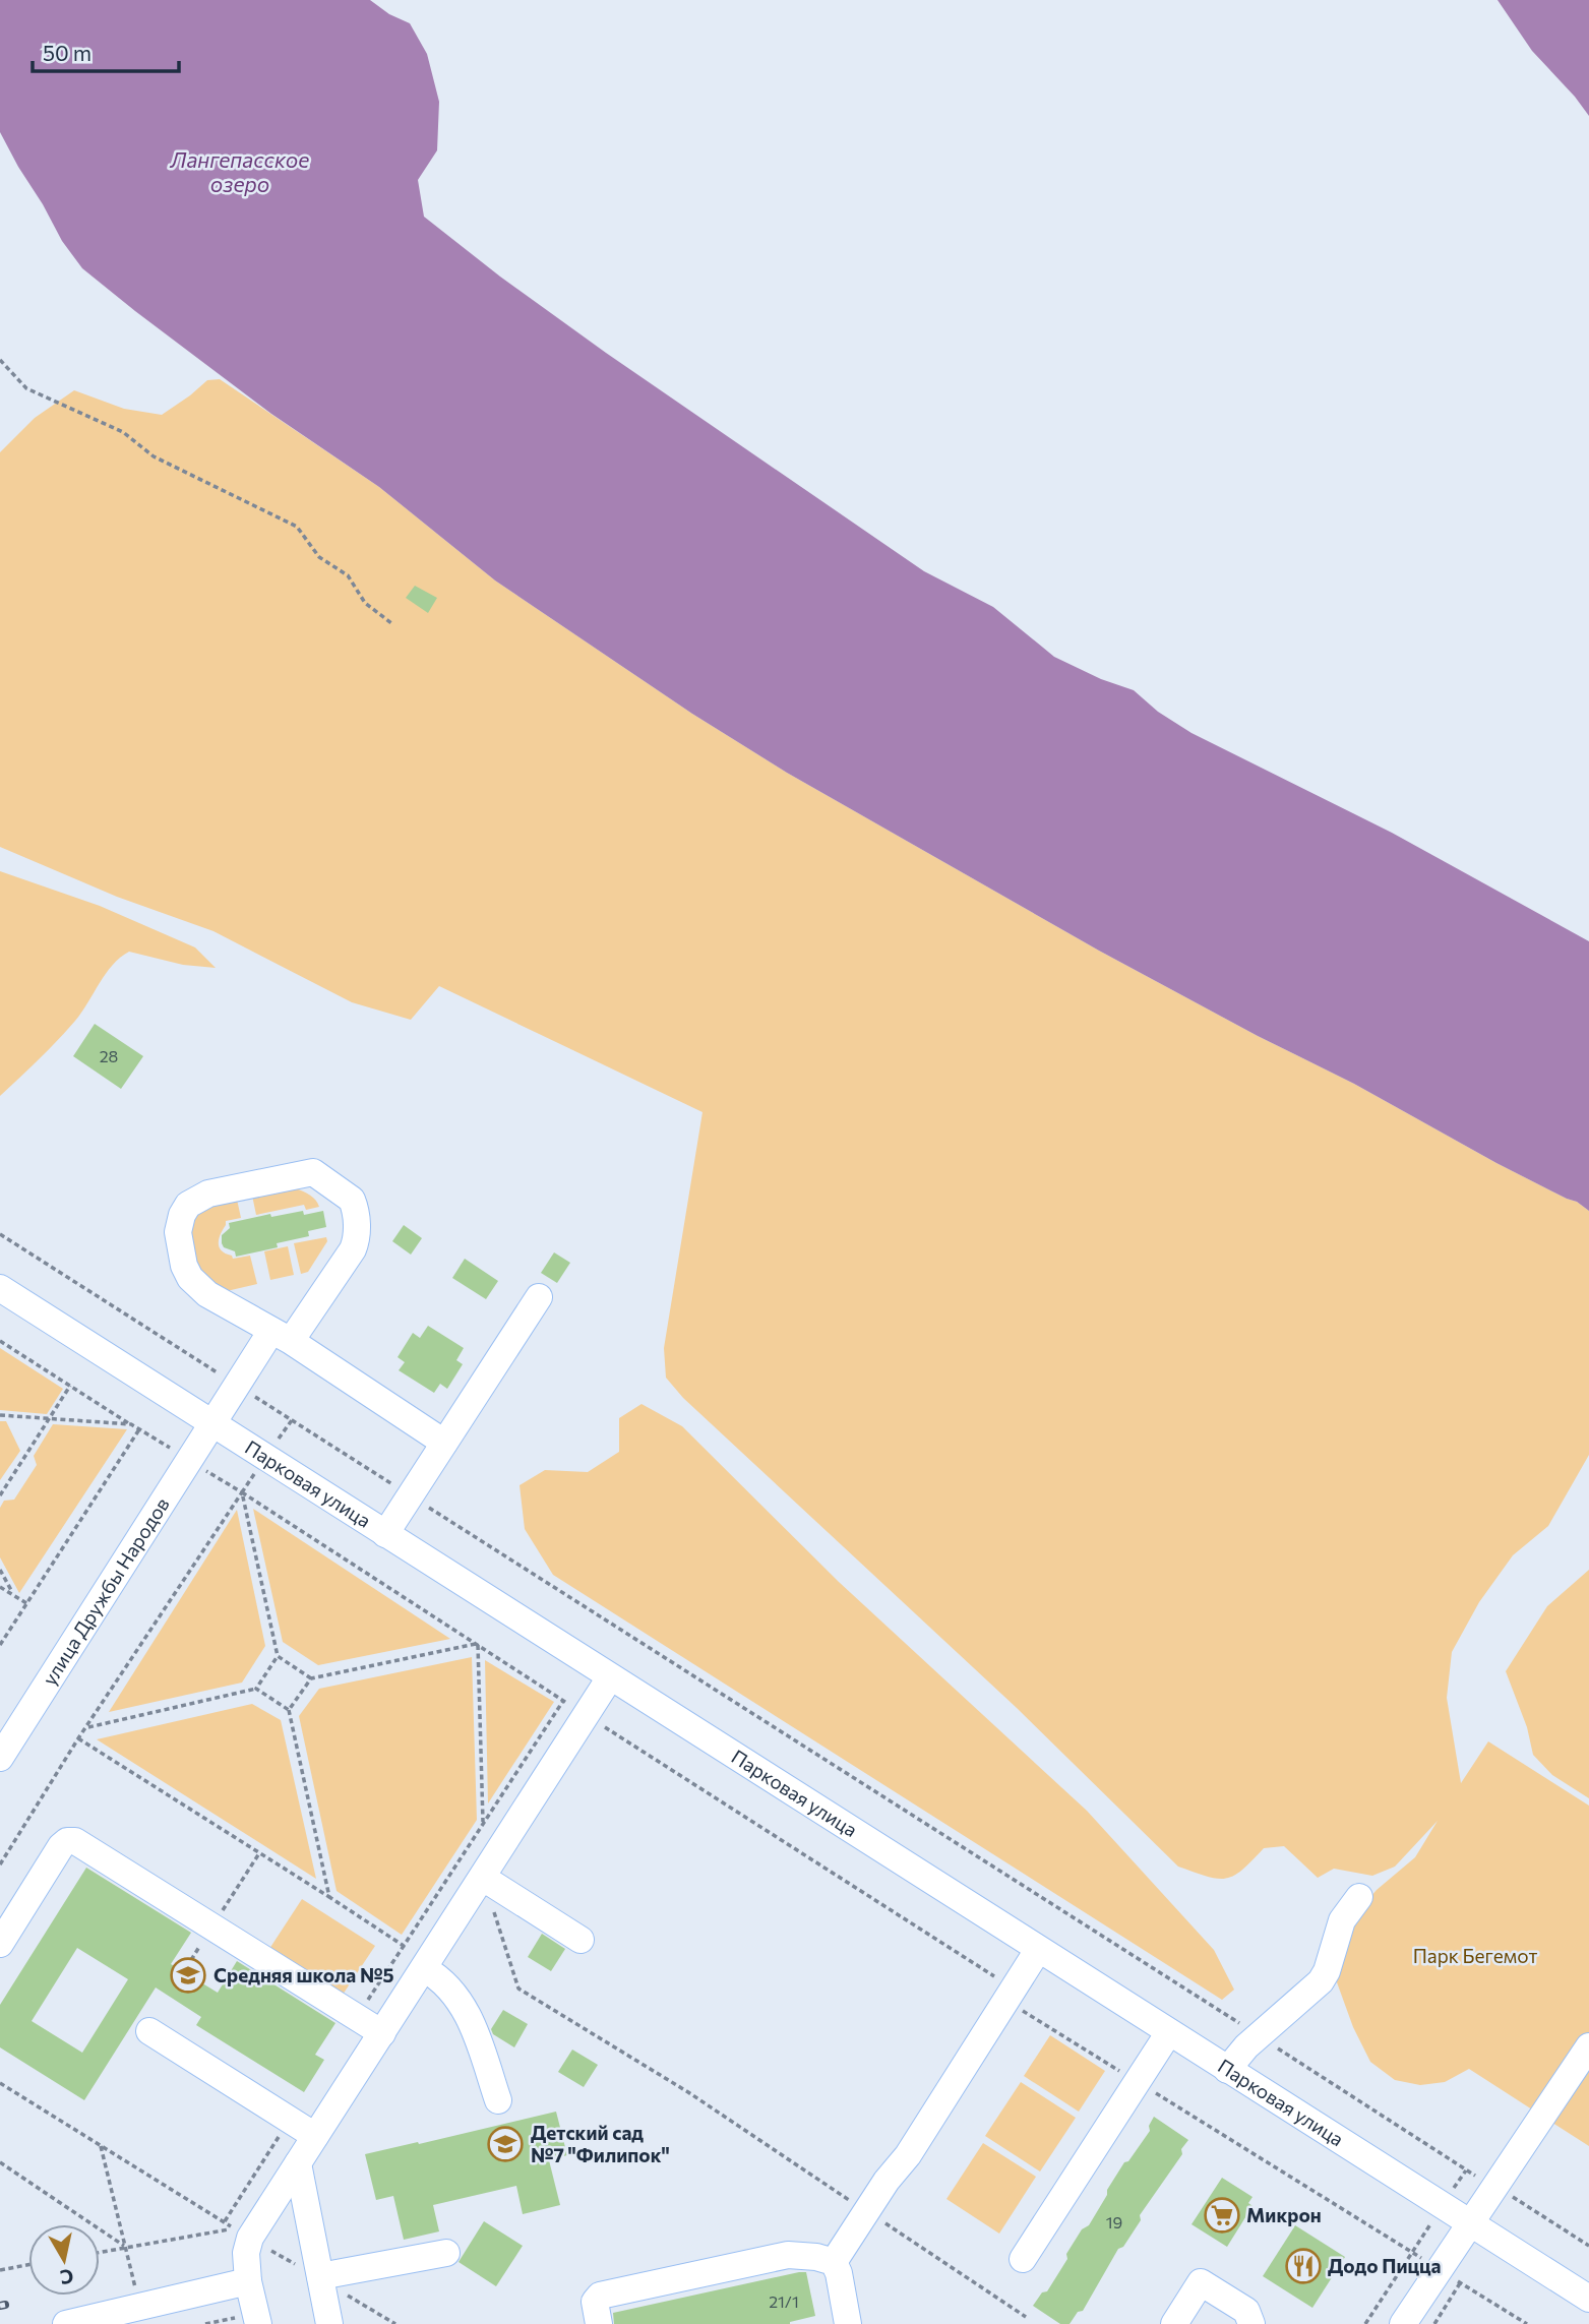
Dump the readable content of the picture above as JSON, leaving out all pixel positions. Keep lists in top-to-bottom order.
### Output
{
  "streets": {
    "street": ["Парковая улица", "улица Дружбы Народов"]
  },
  "crossings": [
    ["Парковая улица", "улица Дружбы Народов"]
  ],
  "water": ["Лангепасское озеро"],
  "parks": ["Парк Бегемот"],
  "places": {
    "school or university": ["Средняя школа №5", "Детский сад №7 \"Филипок\""],
    "supermarket": ["Микрон"],
    "restaurant": ["Додо Пицца"]
  },
  "house_numbers": ["28", "19", "21/1"],
  "scale_bar": "50 m",
  "north": "bottom"
}
